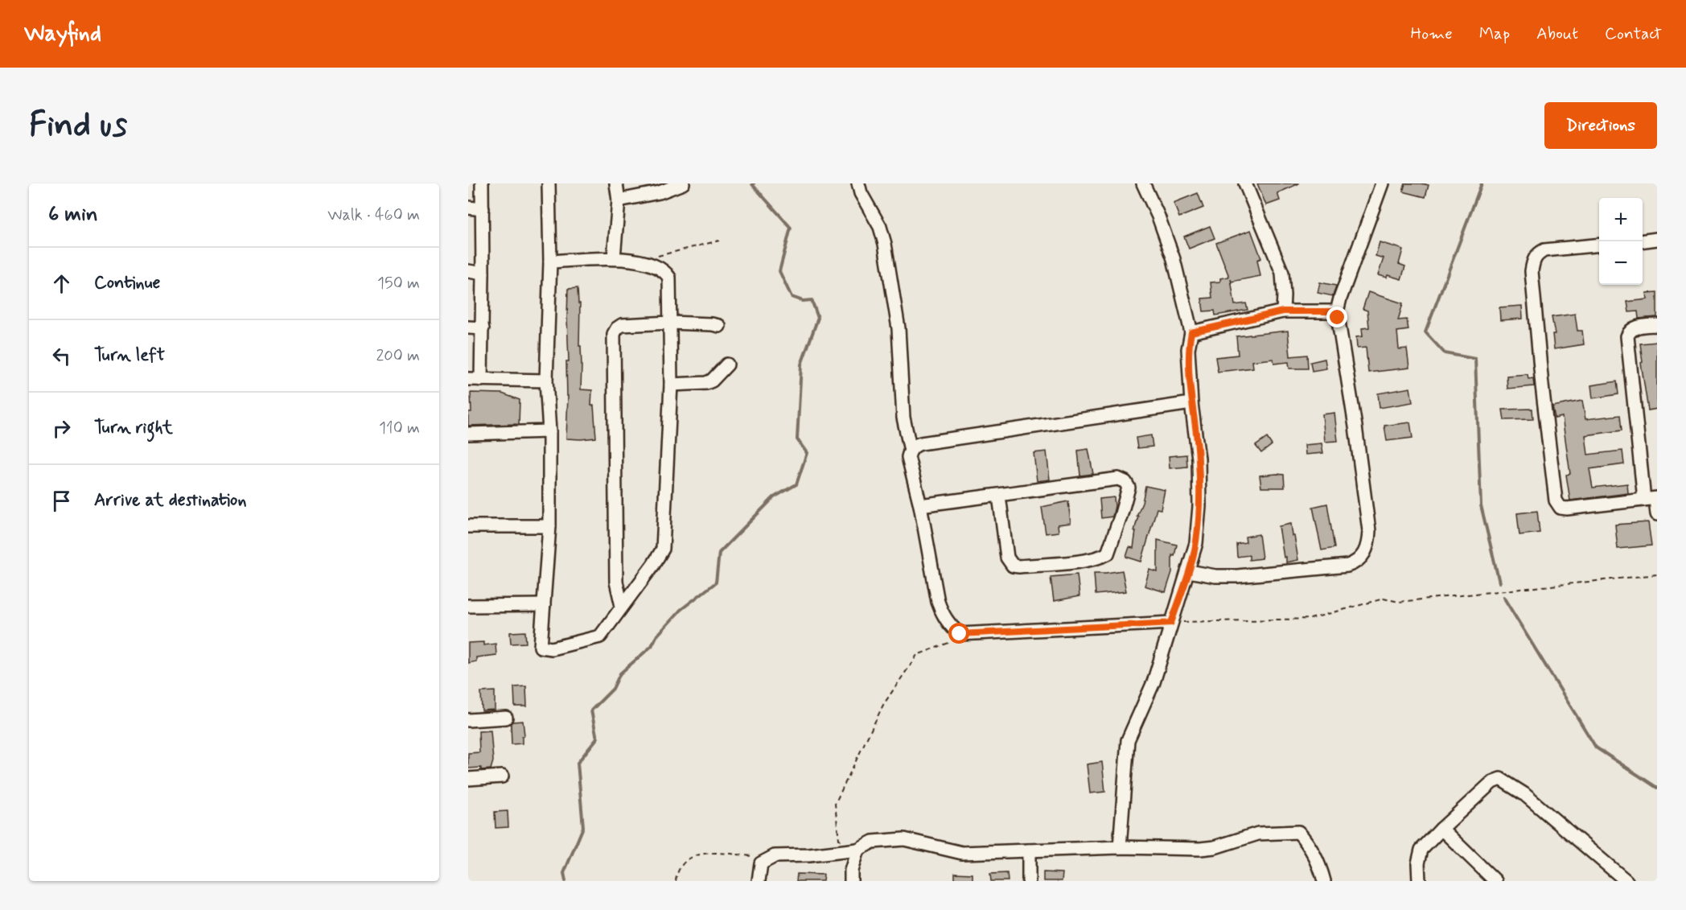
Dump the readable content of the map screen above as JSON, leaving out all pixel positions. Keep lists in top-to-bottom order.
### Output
{
  "page": {
    "header": "Wayfind",
    "nav": [
      "Home",
      "Map",
      "About",
      "Contact"
    ],
    "buttons": "Directions",
    "title": "Find us",
    "heading": ["6 min", "Walk · 460 m"],
    "map_buttons": ["+", "−"],
    "list": [
      ["Continue", "150 m"],
      ["Turn left", "200 m"],
      ["Turn right", "110 m"],
      "Arrive at destination"
    ]
  }
}
